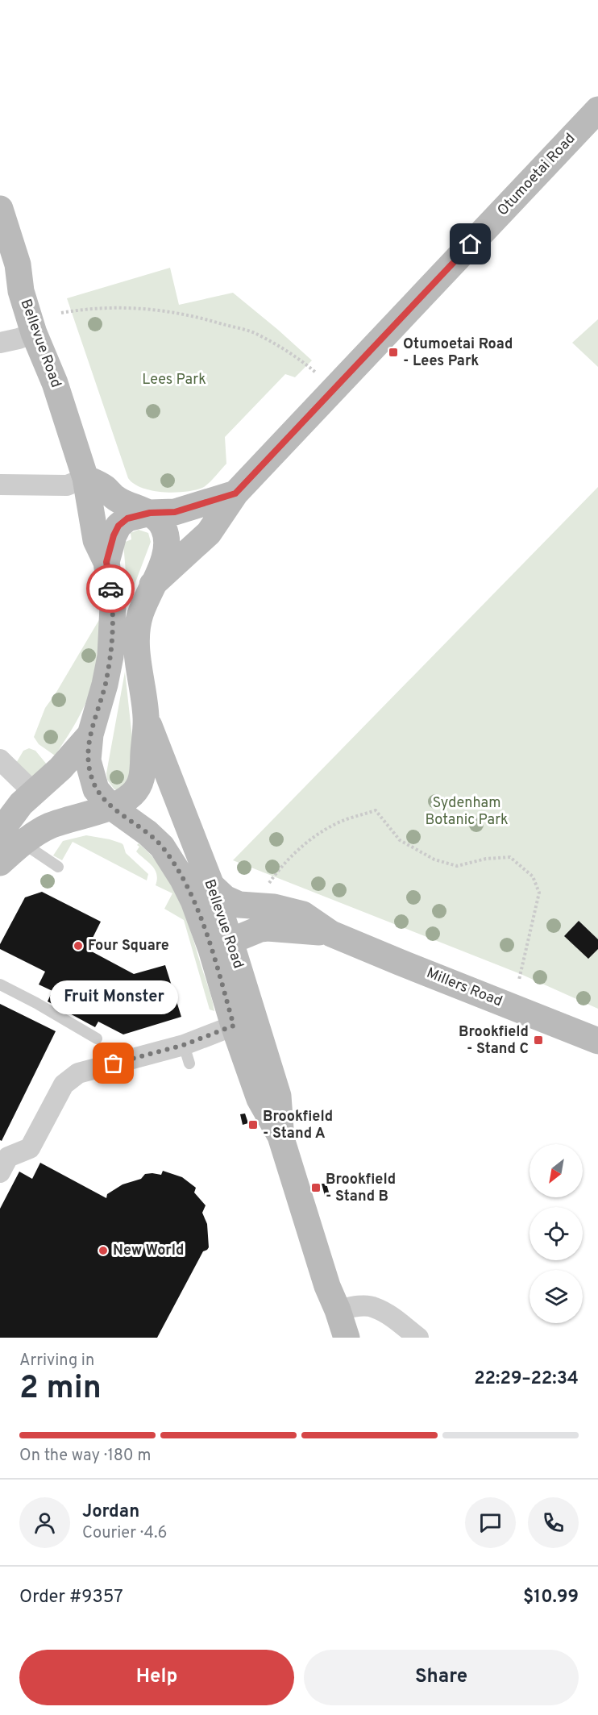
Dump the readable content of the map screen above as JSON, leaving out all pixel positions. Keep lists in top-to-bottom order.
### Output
{
  "streets": {
    "main road": ["Otumoetai Road", "Bellevue Road", "Millers Road"]
  },
  "crossings": [
    ["Otumoetai Road", "Bellevue Road"],
    ["Bellevue Road", "Millers Road"]
  ],
  "parks": ["Lees Park", "Sydenham Botanic Park"],
  "places": {
    "transit": [
      "Otumoetai Road - Lees Park",
      "Brookfield - Stand C",
      "Brookfield - Stand A",
      "Brookfield - Stand B"
    ],
    "other": ["Four Square", "Fruit Monster", "New World"]
  },
  "north": "bottom left",
  "page": {
    "bubble": "Fruit Monster",
    "heading": ["2 min", "Arriving in", "22:29–22:34"],
    "panel": [
      "Jordan",
      "Courier · 4.6",
      "Order #9357",
      "$10.99"
    ],
    "bar": "On the way · 180 m",
    "buttons": ["Help", "Share"]
  }
}
